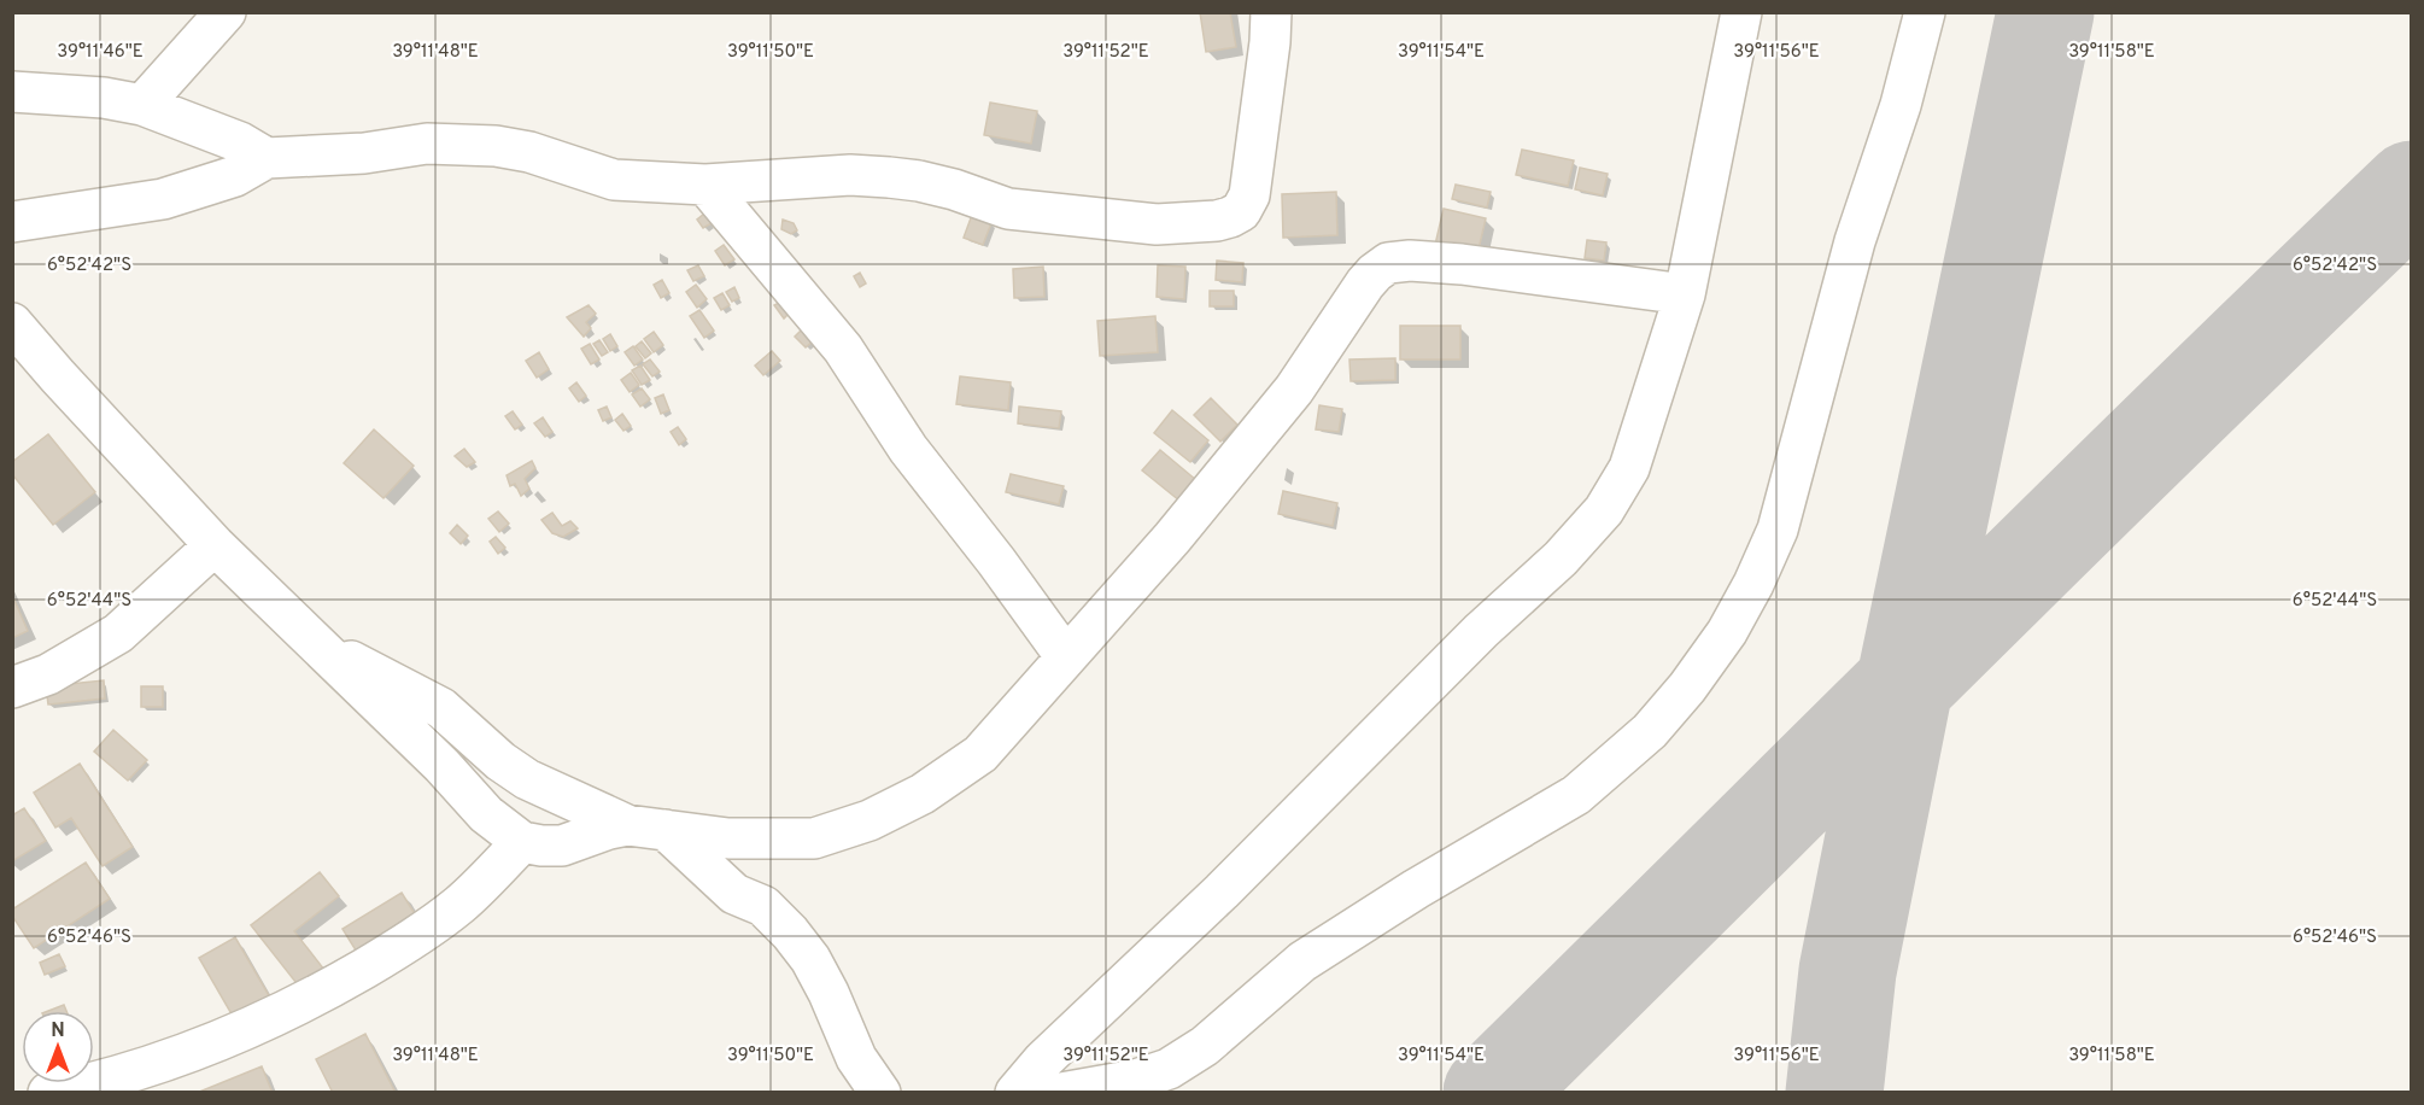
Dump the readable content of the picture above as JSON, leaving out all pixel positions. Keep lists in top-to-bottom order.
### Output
{
  "north": "top",
  "coordinates": [
    "39°11'46\"E",
    "39°11'48\"E",
    "39°11'50\"E",
    "39°11'52\"E",
    "39°11'54\"E",
    "39°11'56\"E",
    "39°11'58\"E",
    "6°52'42\"S",
    "6°52'44\"S",
    "6°52'46\"S"
  ]
}
